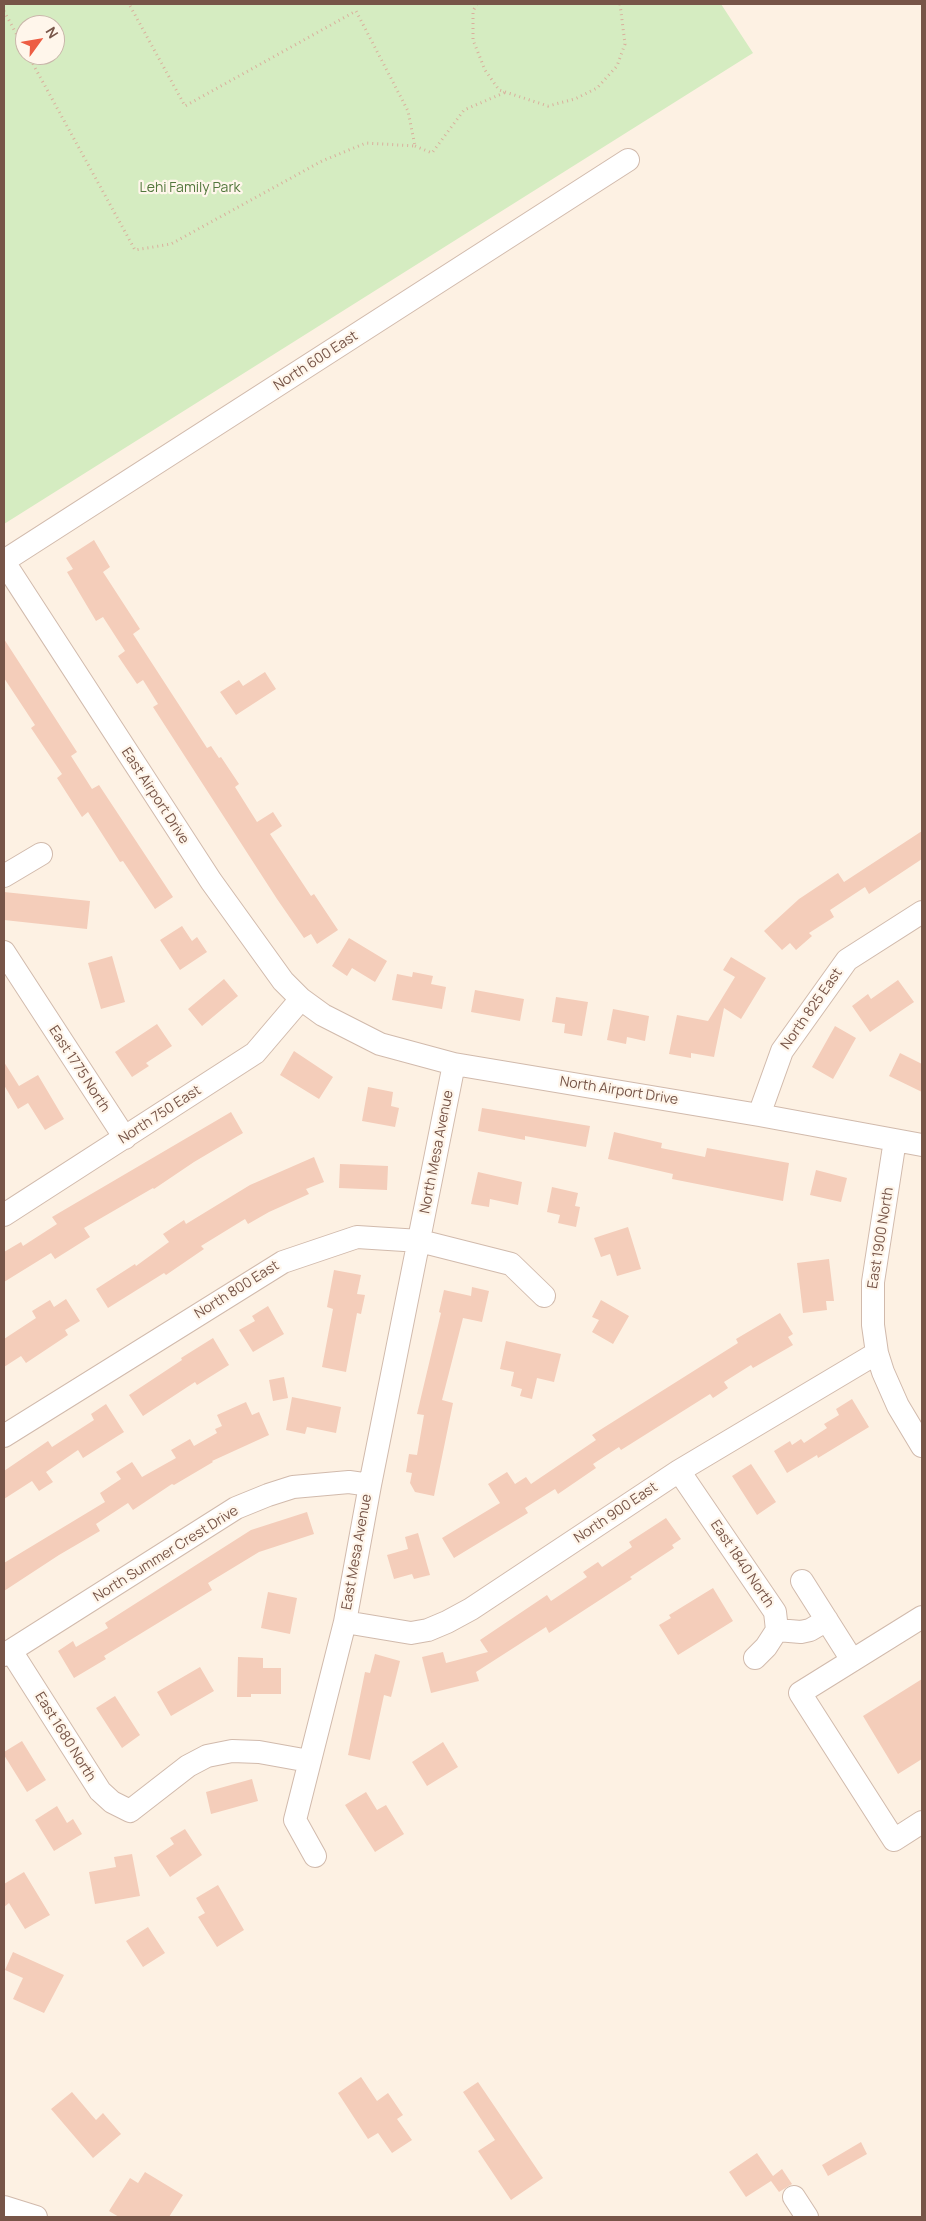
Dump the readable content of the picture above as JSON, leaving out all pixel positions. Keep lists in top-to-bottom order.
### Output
{
  "streets": {
    "street": [
      "North 600 East",
      "East Airport Drive",
      "North 825 East",
      "East 1775 North",
      "North Airport Drive",
      "North 750 East",
      "North Mesa Avenue",
      "East 1900 North",
      "North 800 East",
      "North 900 East",
      "East Mesa Avenue",
      "North Summer Crest Drive",
      "East 1840 North",
      "East 1680 North"
    ]
  },
  "crossings": [
    ["North 600 East", "East Airport Drive"],
    ["East Airport Drive", "North Airport Drive"],
    ["East Airport Drive", "North 750 East"],
    ["North 825 East", "North Airport Drive"],
    ["East 1775 North", "North 750 East"],
    ["North Airport Drive", "North Mesa Avenue"],
    ["North Airport Drive", "East 1900 North"],
    ["North Mesa Avenue", "North 800 East"],
    ["North Mesa Avenue", "East Mesa Avenue"],
    ["East 1900 North", "North 900 East"],
    ["North 800 East", "East Mesa Avenue"],
    ["North 900 East", "East Mesa Avenue"],
    ["North 900 East", "East 1840 North"],
    ["East Mesa Avenue", "North Summer Crest Drive"],
    ["East Mesa Avenue", "East 1680 North"],
    ["North Summer Crest Drive", "East 1680 North"]
  ],
  "parks": ["Lehi Family Park"],
  "north": "top right"
}
